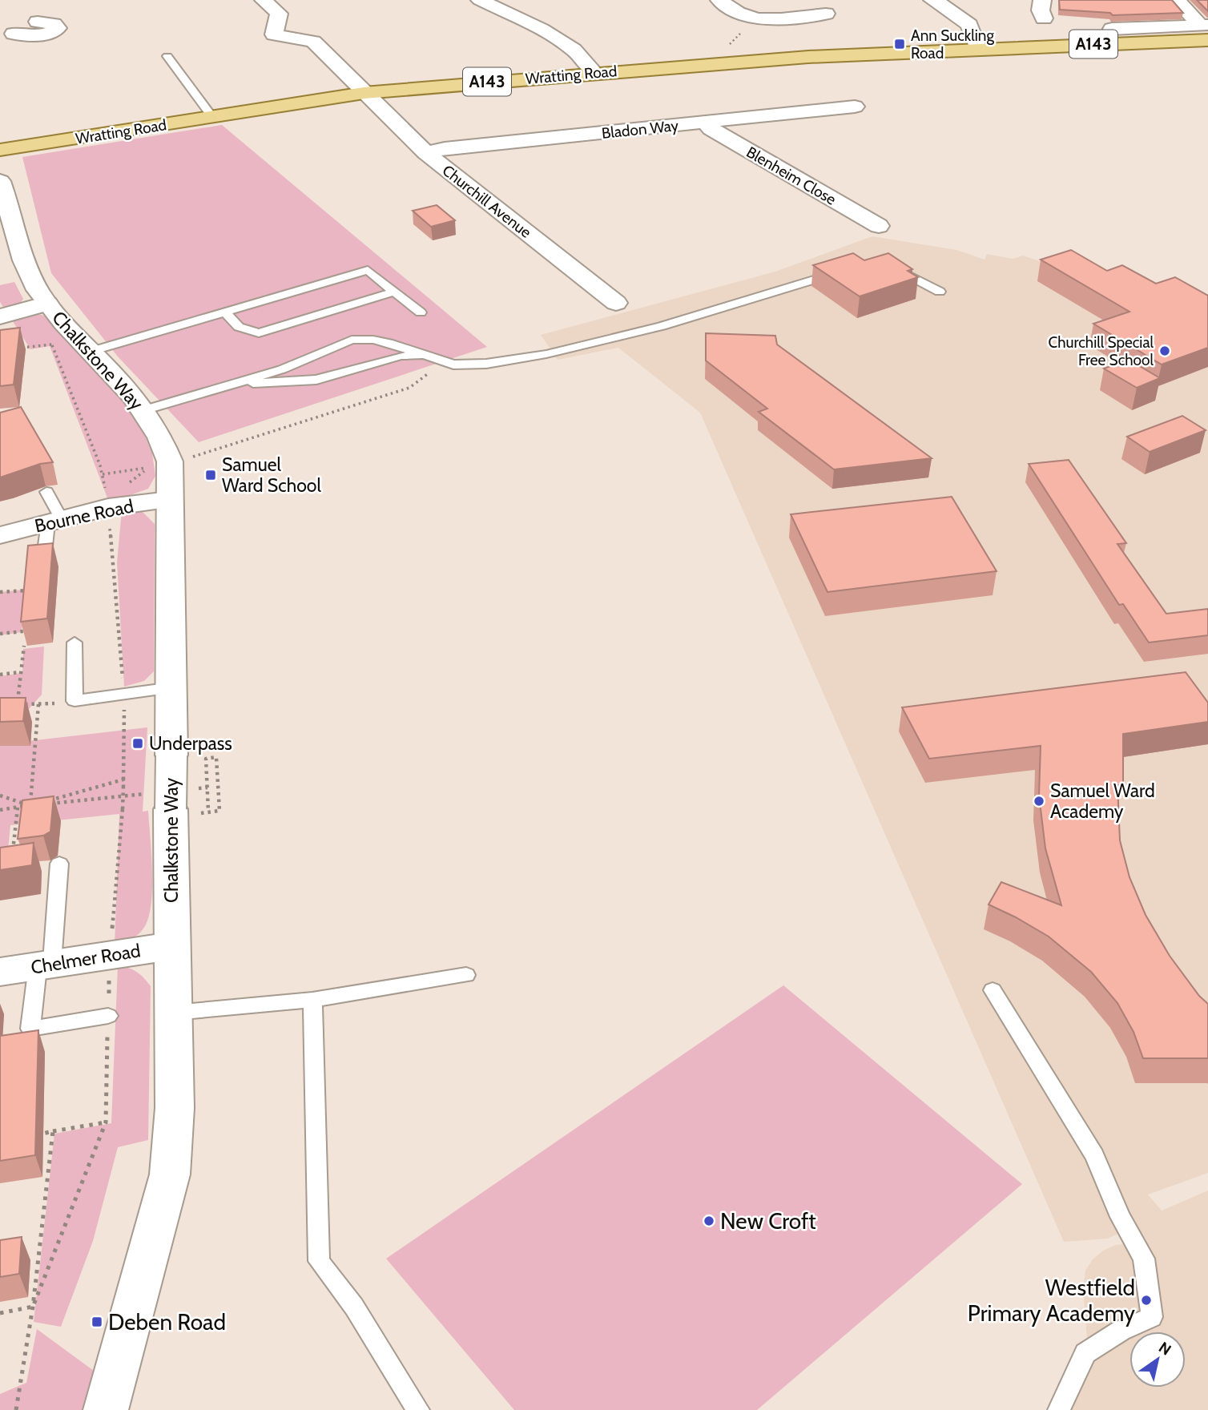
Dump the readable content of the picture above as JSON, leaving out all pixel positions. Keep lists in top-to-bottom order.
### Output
{
  "streets": {
    "main road": ["A143", "Wratting Road"],
    "street": [
      "Bladon Way",
      "Blenheim Close",
      "Churchill Avenue",
      "Chalkstone Way",
      "Bourne Road",
      "Chelmer Road"
    ]
  },
  "crossings": [
    ["A143", "Wratting Road"],
    ["Wratting Road", "Churchill Avenue"],
    ["Bladon Way", "Blenheim Close"],
    ["Bladon Way", "Churchill Avenue"],
    ["Chalkstone Way", "Bourne Road"],
    ["Chalkstone Way", "Chelmer Road"]
  ],
  "places": {
    "transit": [
      "Ann Suckling Road",
      "Samuel Ward School",
      "Underpass",
      "Deben Road"
    ],
    "other": [
      "Churchill Special Free School",
      "Samuel Ward Academy",
      "New Croft",
      "Westfield Primary Academy"
    ]
  },
  "north": "top right"
}
